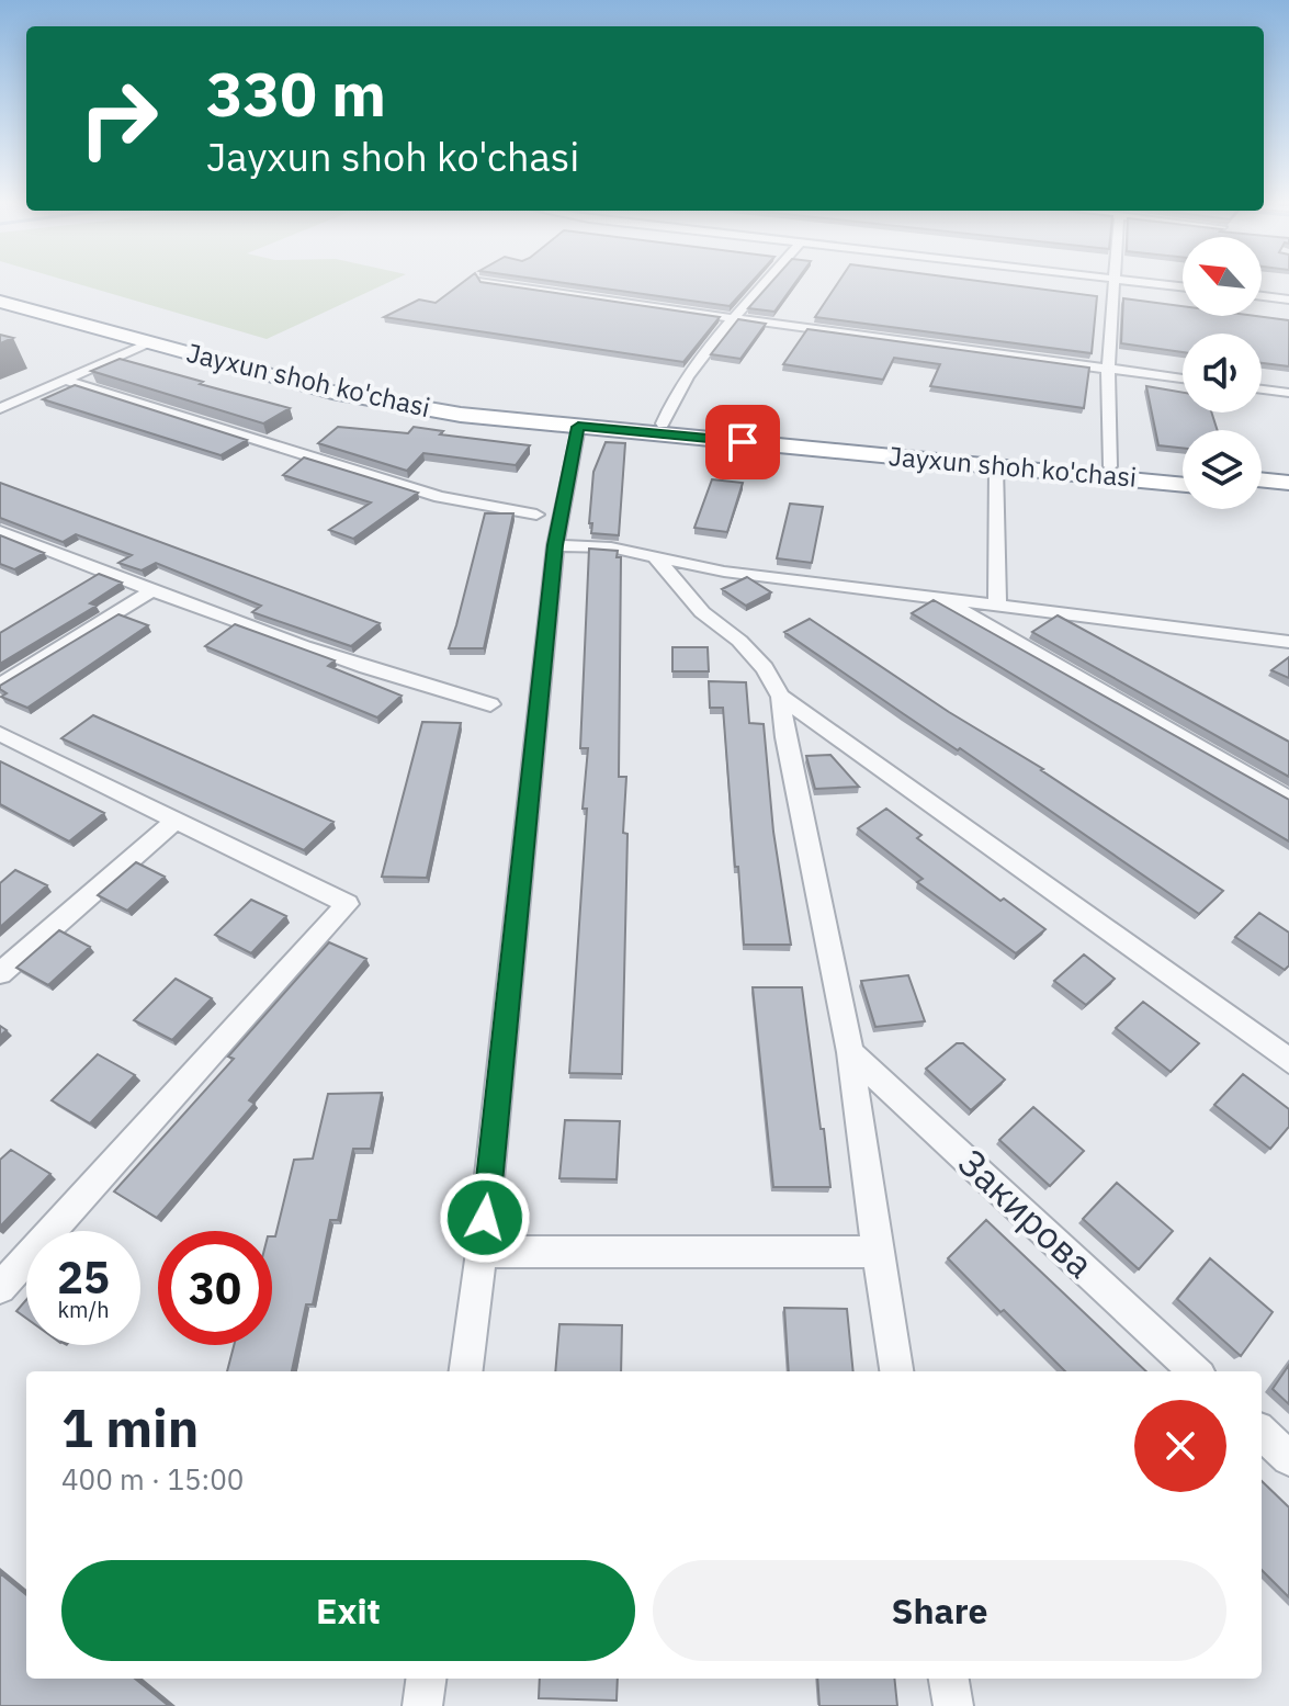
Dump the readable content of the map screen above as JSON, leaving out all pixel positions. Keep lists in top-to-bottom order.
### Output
{
  "streets": {
    "highway": ["Jayxun shoh ko'chasi"],
    "street": ["Закирова"]
  },
  "north": "top left",
  "page": {
    "turn": ["330 m", "Jayxun shoh ko'chasi"],
    "speed": "25 km/h",
    "limit": "30",
    "heading": ["1 min", "400 m · 15:00"],
    "buttons": ["Exit", "Share"]
  }
}
